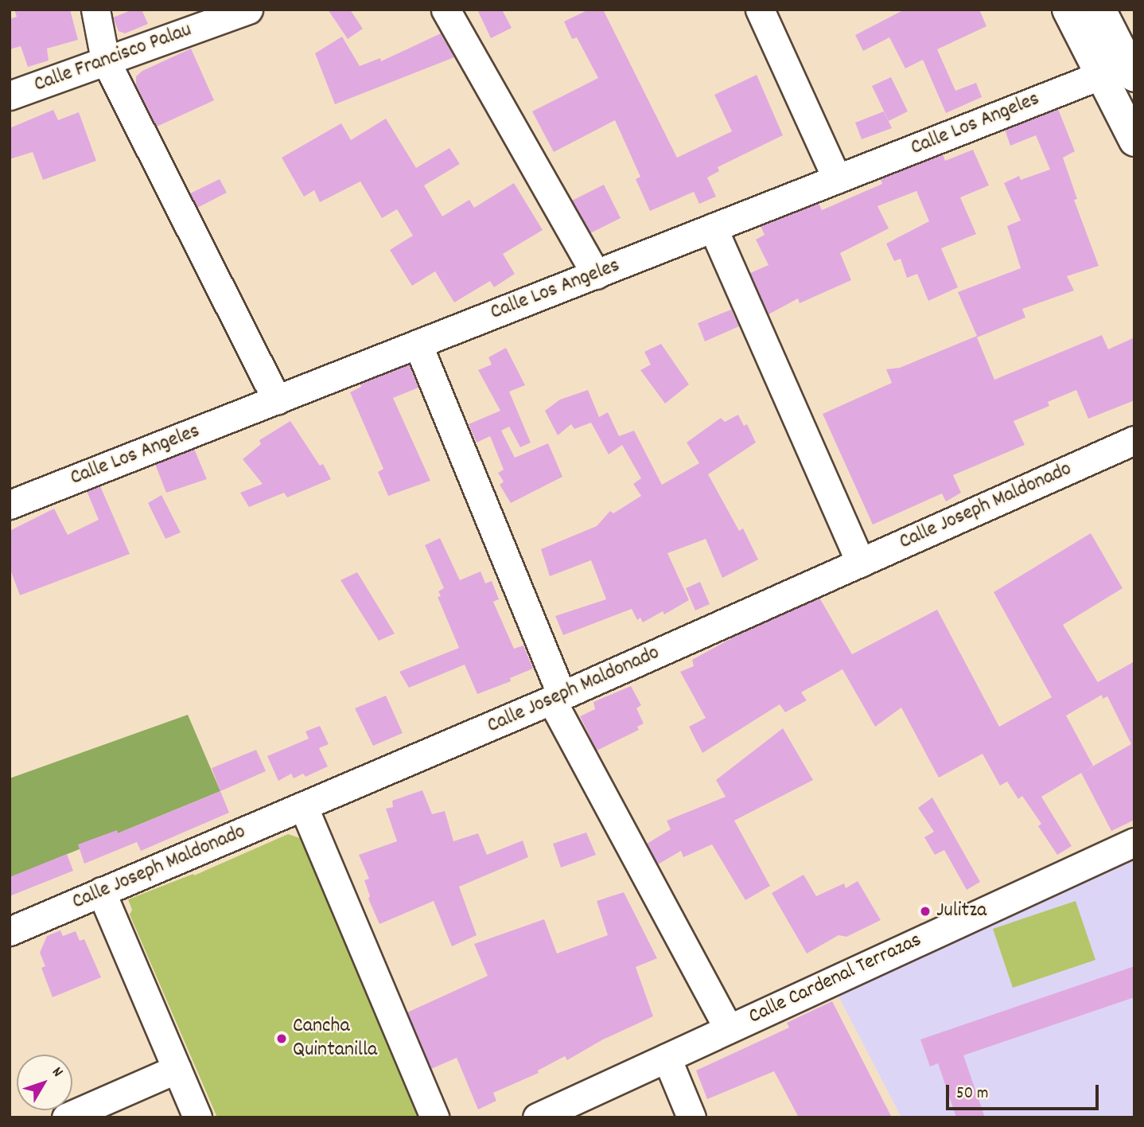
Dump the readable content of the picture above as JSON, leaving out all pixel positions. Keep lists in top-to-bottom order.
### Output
{
  "streets": {
    "street": [
      "Calle Francisco Palau",
      "Calle Los Angeles",
      "Calle Joseph Maldonado",
      "Calle Cardenal Terrazas"
    ]
  },
  "places": ["Julitza", "Cancha Quintanilla"],
  "scale_bar": "50 m",
  "north": "top right"
}
